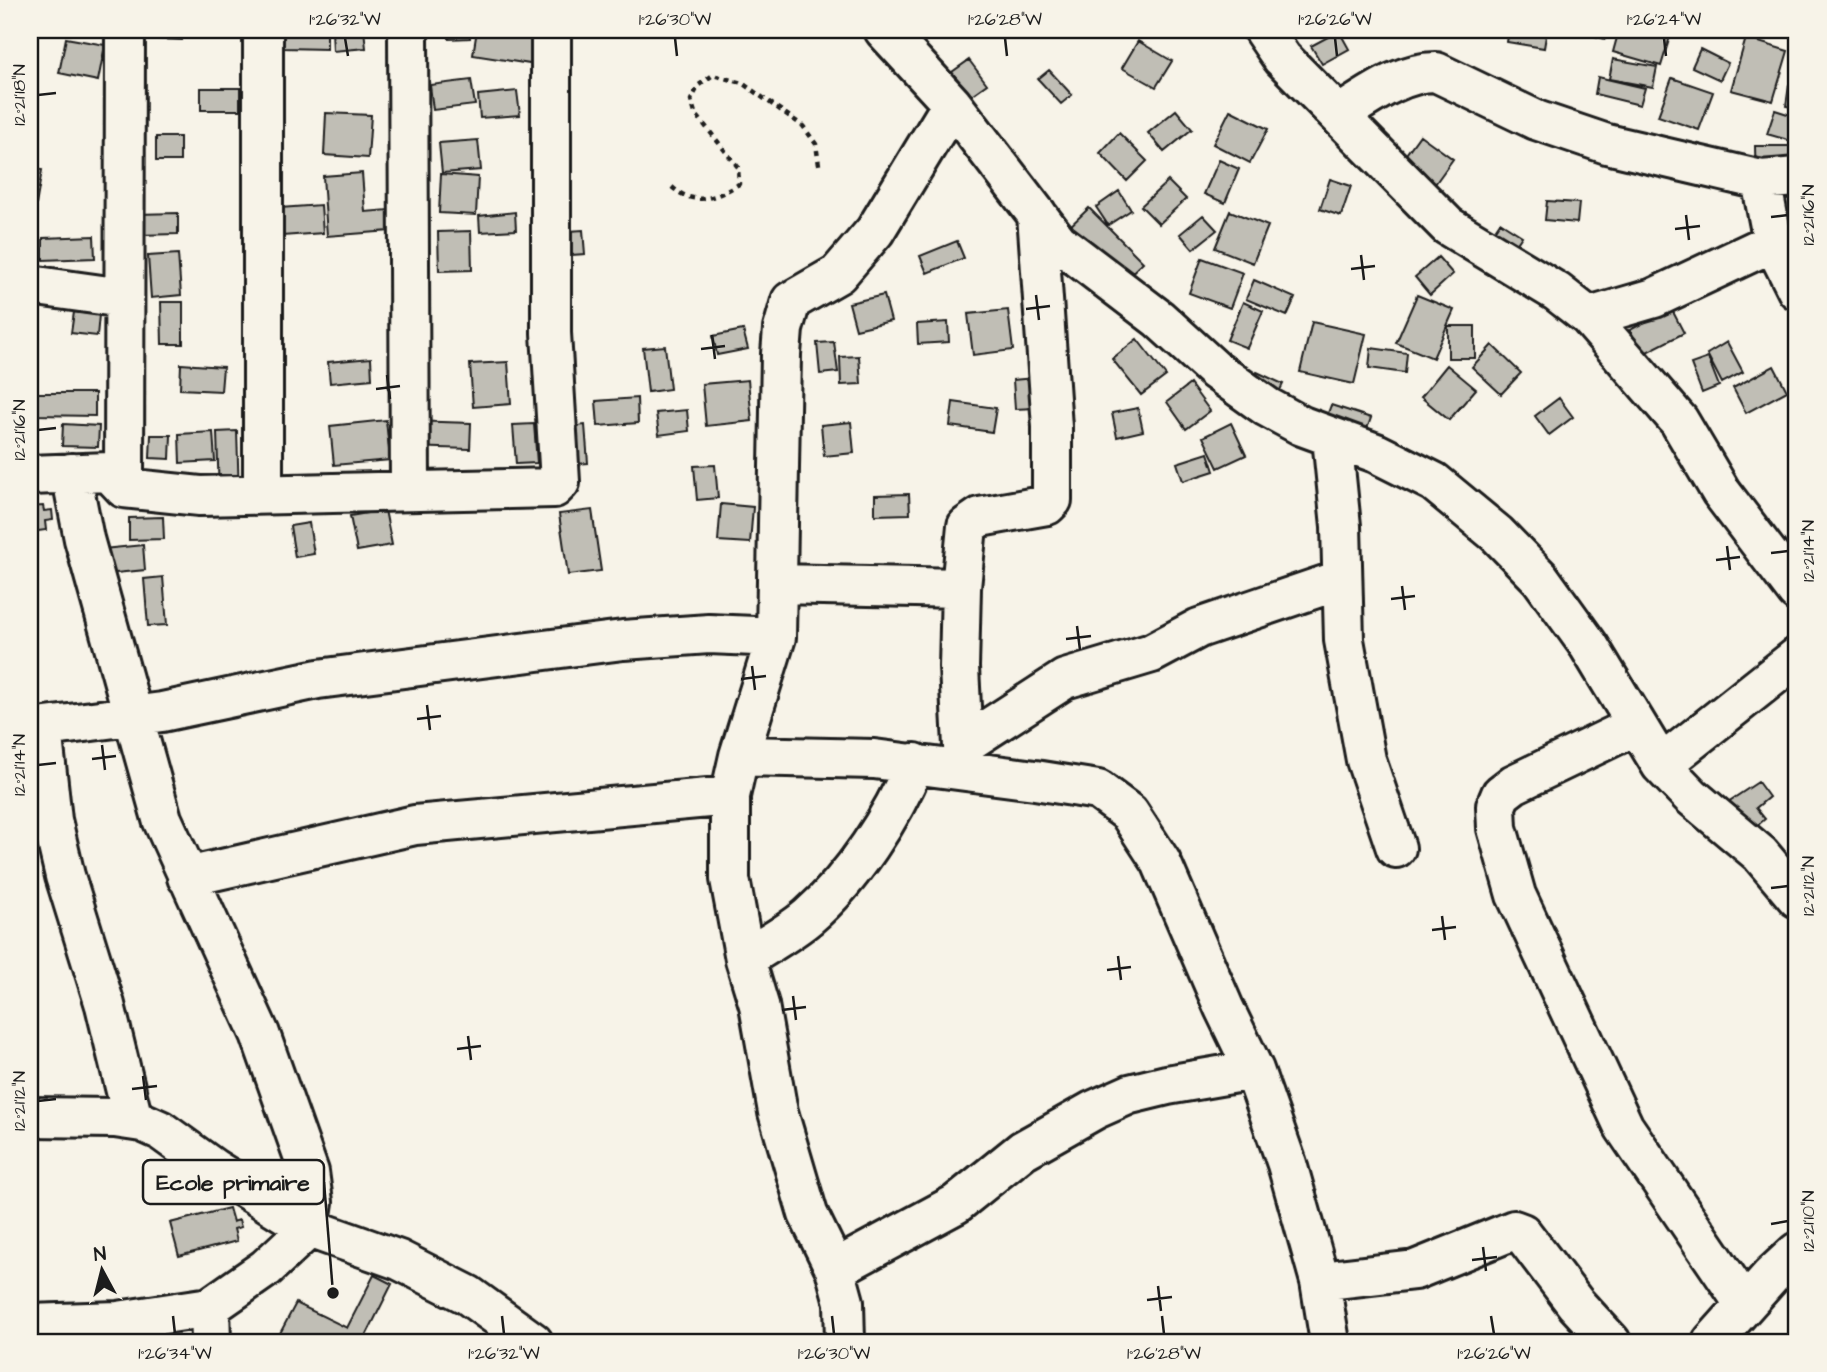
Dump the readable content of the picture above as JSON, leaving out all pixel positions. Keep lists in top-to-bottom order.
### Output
{
  "places": ["Ecole primaire"],
  "north": "top",
  "coordinates": [
    "1°26'32\"W",
    "1°26'30\"W",
    "1°26'28\"W",
    "1°26'26\"W",
    "1°26'24\"W",
    "12°21'18\"N",
    "12°21'16\"N",
    "12°21'14\"N",
    "12°21'12\"N",
    "12°21'10\"N",
    "1°26'34\"W"
  ]
}
